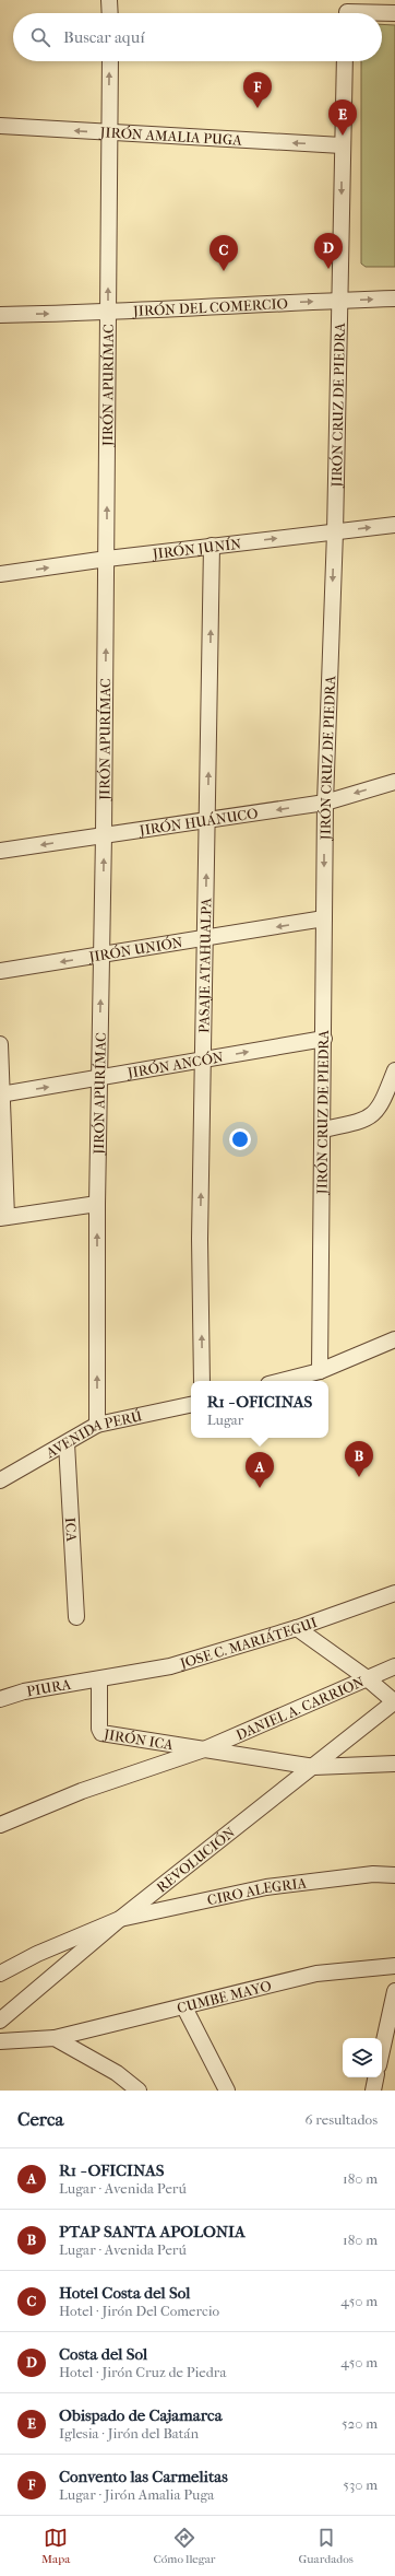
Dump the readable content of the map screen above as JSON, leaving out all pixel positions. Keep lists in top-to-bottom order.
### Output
{
  "streets": {
    "street": [
      "JIRÓN AMALIA PUGA",
      "JIRÓN DEL COMERCIO",
      "JIRÓN APURÍMAC",
      "JIRÓN CRUZ DE PIEDRA",
      "JIRÓN JUNÍN",
      "JIRÓN HUÁNUCO",
      "JIRÓN UNIÓN",
      "PASAJE ATAHUALPA",
      "JIRÓN ANCÓN",
      "AVENIDA PERÚ",
      "ICA",
      "JOSE C. MARIÁTEGUI",
      "PIURA",
      "DANIEL A. CARRION",
      "JIRÓN ICA",
      "REVOLUCIÓN",
      "CIRO ALEGRIA",
      "CUMBE MAYO"
    ]
  },
  "crossings": [
    ["JIRÓN AMALIA PUGA", "JIRÓN APURÍMAC"],
    ["JIRÓN AMALIA PUGA", "JIRÓN CRUZ DE PIEDRA"],
    ["JIRÓN DEL COMERCIO", "JIRÓN APURÍMAC"],
    ["JIRÓN DEL COMERCIO", "JIRÓN CRUZ DE PIEDRA"],
    ["JIRÓN APURÍMAC", "JIRÓN JUNÍN"],
    ["JIRÓN APURÍMAC", "JIRÓN HUÁNUCO"],
    ["JIRÓN APURÍMAC", "JIRÓN UNIÓN"],
    ["JIRÓN APURÍMAC", "JIRÓN ANCÓN"],
    ["JIRÓN APURÍMAC", "AVENIDA PERÚ"],
    ["JIRÓN CRUZ DE PIEDRA", "JIRÓN JUNÍN"],
    ["JIRÓN CRUZ DE PIEDRA", "JIRÓN HUÁNUCO"],
    ["JIRÓN CRUZ DE PIEDRA", "JIRÓN UNIÓN"],
    ["JIRÓN CRUZ DE PIEDRA", "JIRÓN ANCÓN"],
    ["JIRÓN JUNÍN", "PASAJE ATAHUALPA"],
    ["JIRÓN HUÁNUCO", "PASAJE ATAHUALPA"],
    ["JIRÓN UNIÓN", "PASAJE ATAHUALPA"],
    ["PASAJE ATAHUALPA", "JIRÓN ANCÓN"],
    ["AVENIDA PERÚ", "ICA"],
    ["JOSE C. MARIÁTEGUI", "PIURA"],
    ["JOSE C. MARIÁTEGUI", "JIRÓN ICA"],
    ["PIURA", "JIRÓN ICA"],
    ["DANIEL A. CARRION", "JIRÓN ICA"],
    ["REVOLUCIÓN", "CIRO ALEGRIA"]
  ],
  "one_way": [
    "JIRÓN AMALIA PUGA",
    "JIRÓN DEL COMERCIO",
    "JIRÓN APURÍMAC",
    "JIRÓN CRUZ DE PIEDRA",
    "JIRÓN JUNÍN",
    "JIRÓN HUÁNUCO",
    "JIRÓN UNIÓN",
    "PASAJE ATAHUALPA"
  ],
  "page": {
    "search": "Buscar aquí",
    "pins": [
      "F",
      "E",
      "D",
      "C",
      "B",
      "A"
    ],
    "popup": ["R1 - OFICINAS", "Lugar"],
    "heading": ["Cerca", "6 resultados"],
    "list": [
      {
        "mark": "A",
        "name": "R1 - OFICINAS",
        "note": "Lugar · Avenida Perú",
        "value": "180 m"
      },
      {
        "mark": "B",
        "name": "PTAP SANTA APOLONIA",
        "note": "Lugar · Avenida Perú",
        "value": "180 m"
      },
      {
        "mark": "C",
        "name": "Hotel Costa del Sol",
        "note": "Hotel · Jirón Del Comercio",
        "value": "450 m"
      },
      {
        "mark": "D",
        "name": "Costa del Sol",
        "note": "Hotel · Jirón Cruz de Piedra",
        "value": "450 m"
      },
      {
        "mark": "E",
        "name": "Obispado de Cajamarca",
        "note": "Iglesia · Jirón del Batán",
        "value": "520 m"
      },
      {
        "mark": "F",
        "name": "Convento las Carmelitas",
        "note": "Lugar · Jirón Amalia Puga",
        "value": "530 m"
      }
    ],
    "nav": ["Mapa", "Cómo llegar", "Guardados"]
  }
}
